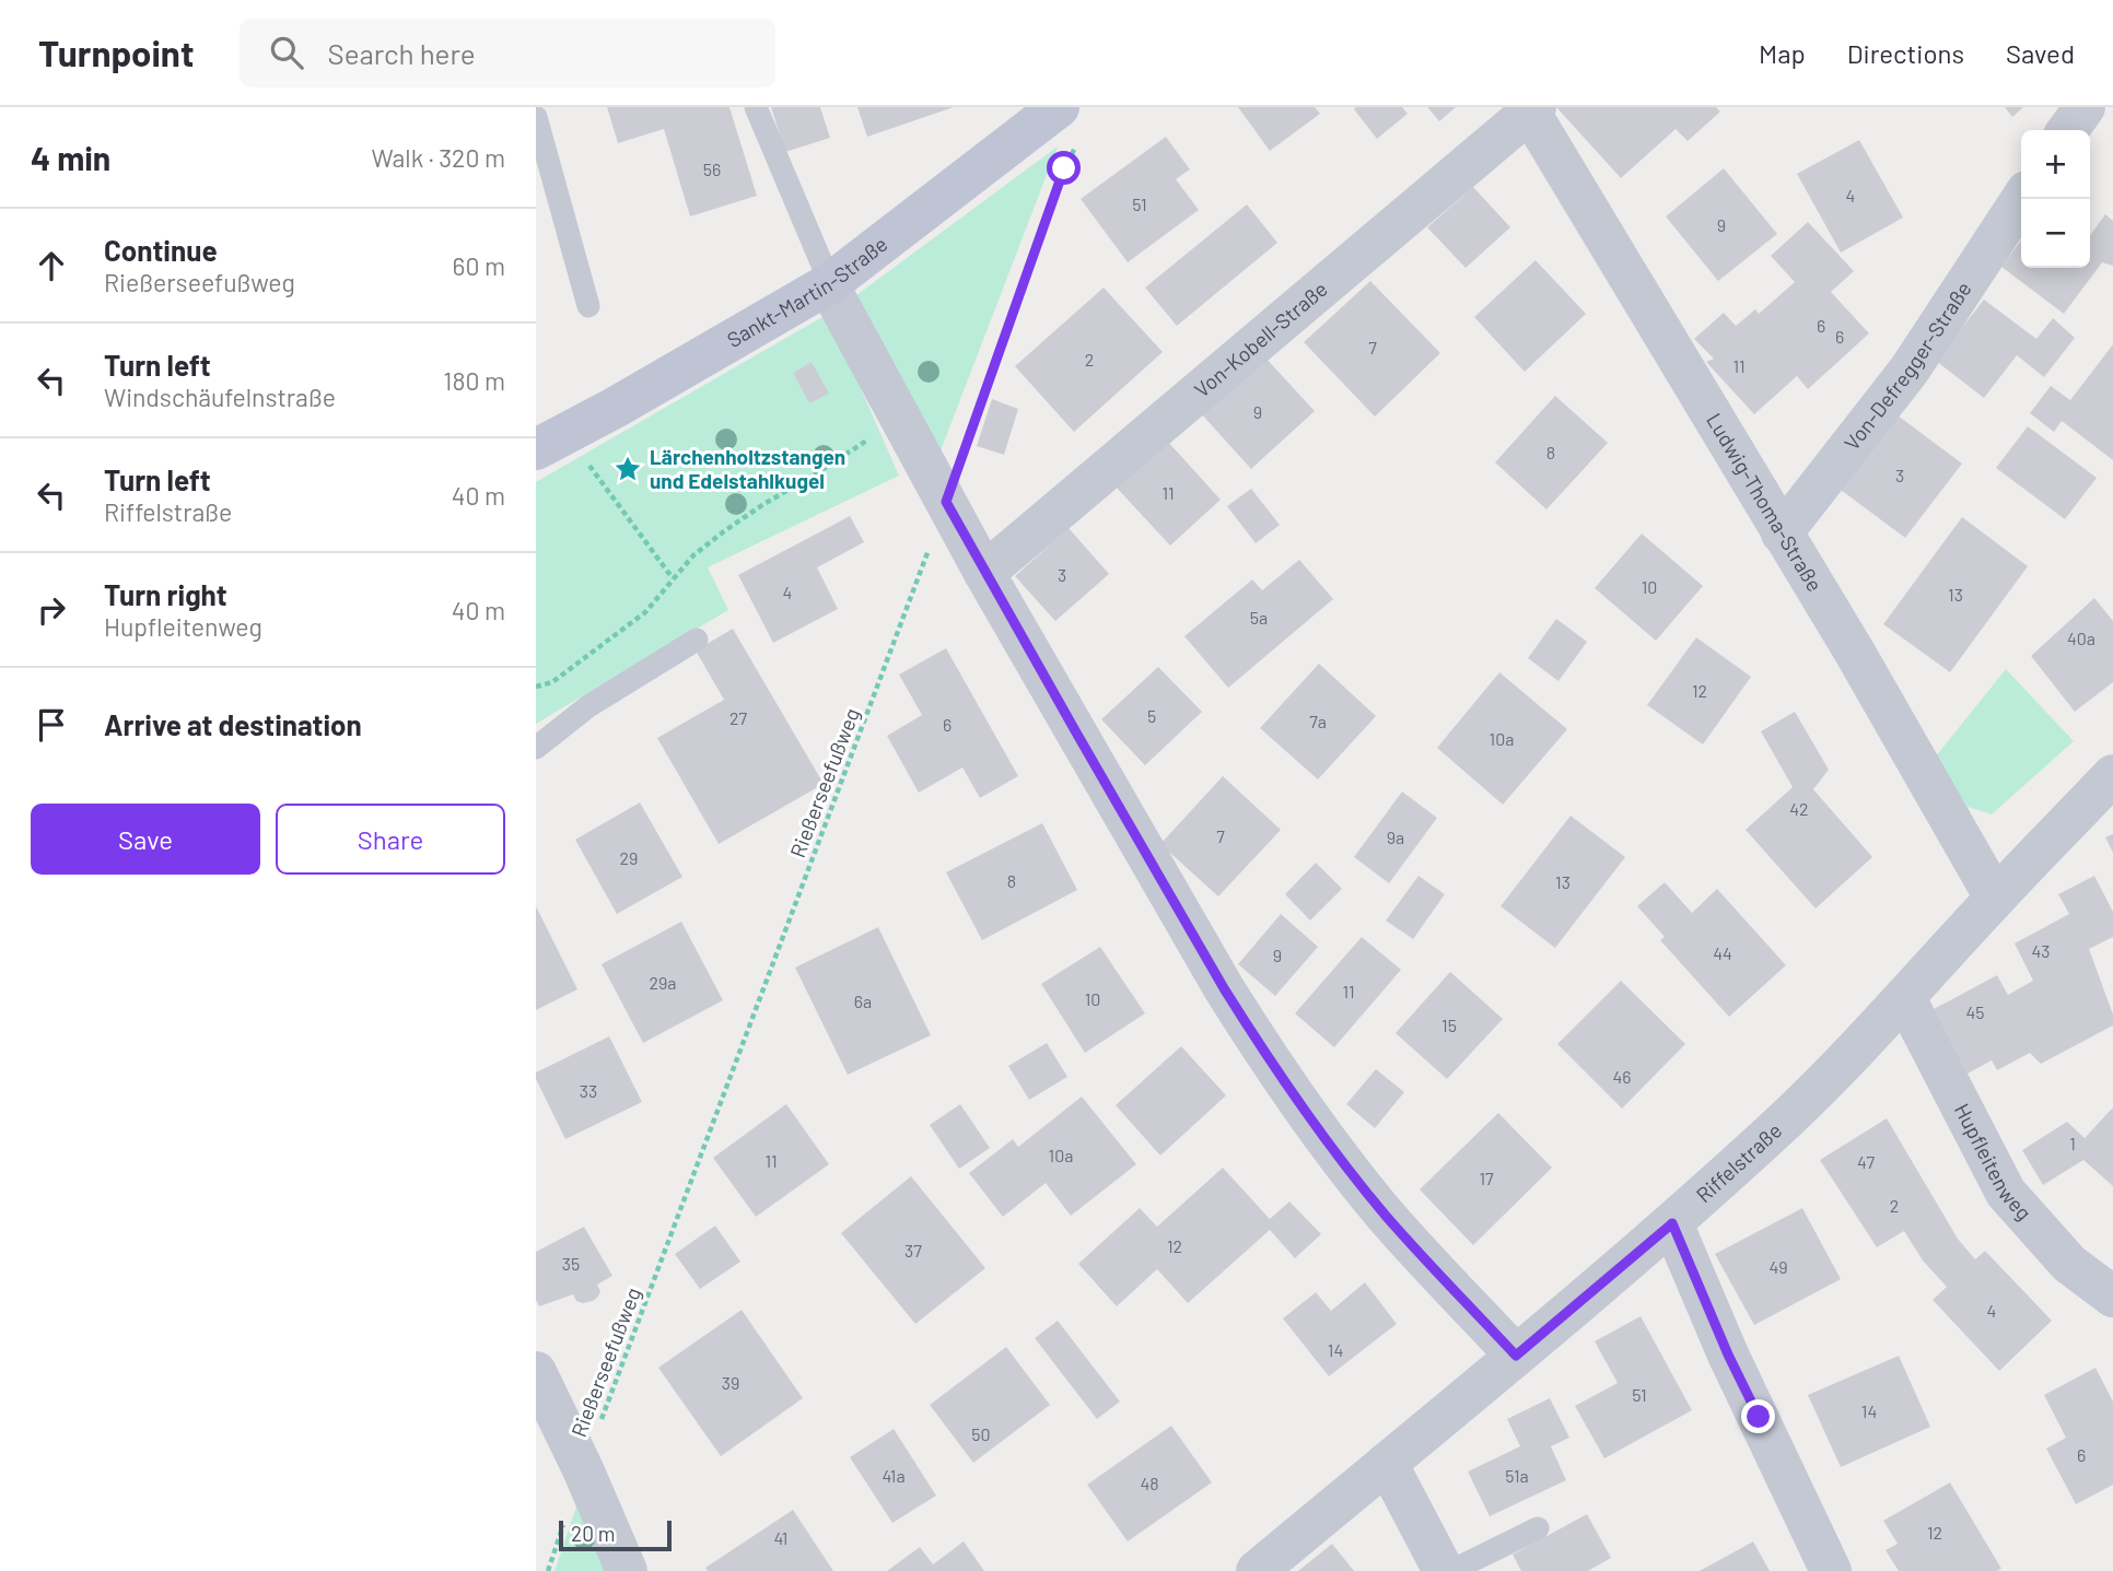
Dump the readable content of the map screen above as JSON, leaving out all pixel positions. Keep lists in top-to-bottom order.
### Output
{
  "streets": {
    "main road": ["Sankt-Martin-Straße"],
    "street": [
      "Von-Kobell-Straße",
      "Von-Defregger-Straße",
      "Ludwig-Thoma-Straße",
      "Hupfleitenweg",
      "Riffelstraße"
    ],
    "path": ["Rießerseefußweg"]
  },
  "crossings": [
    ["Von-Kobell-Straße", "Ludwig-Thoma-Straße"],
    ["Von-Defregger-Straße", "Ludwig-Thoma-Straße"],
    ["Ludwig-Thoma-Straße", "Riffelstraße"],
    ["Hupfleitenweg", "Riffelstraße"]
  ],
  "places": {
    "place": ["Lärchenholtzstangen und Edelstahlkugel"]
  },
  "house_numbers": [
    "56",
    "4",
    "51",
    "9",
    "6",
    "6",
    "7",
    "2",
    "11",
    "9",
    "8",
    "3",
    "11",
    "3",
    "10",
    "4",
    "13",
    "5a",
    "40a",
    "12",
    "5",
    "27",
    "7a",
    "6",
    "10a",
    "42",
    "7",
    "9a",
    "29",
    "8",
    "13",
    "43",
    "44",
    "9",
    "29a",
    "11",
    "10",
    "6a",
    "45",
    "15",
    "46",
    "33",
    "1",
    "10a",
    "11",
    "47",
    "17",
    "2",
    "12",
    "37",
    "35",
    "49",
    "4",
    "14",
    "39",
    "51",
    "14",
    "50",
    "6",
    "41a",
    "51a",
    "48",
    "12",
    "41"
  ],
  "scale_bar": "20 m",
  "page": {
    "header": "Turnpoint",
    "search": "Search here",
    "nav": ["Map", "Directions", "Saved"],
    "heading": ["4 min", "Walk · 320 m"],
    "map_buttons": ["+", "−"],
    "list": [
      ["Continue", "Rießerseefußweg", "60 m"],
      ["Turn left", "Windschäufelnstraße", "180 m"],
      ["Turn left", "Riffelstraße", "40 m"],
      ["Turn right", "Hupfleitenweg", "40 m"],
      "Arrive at destination"
    ],
    "buttons": ["Save", "Share"],
    "scale": "20 m"
  }
}
